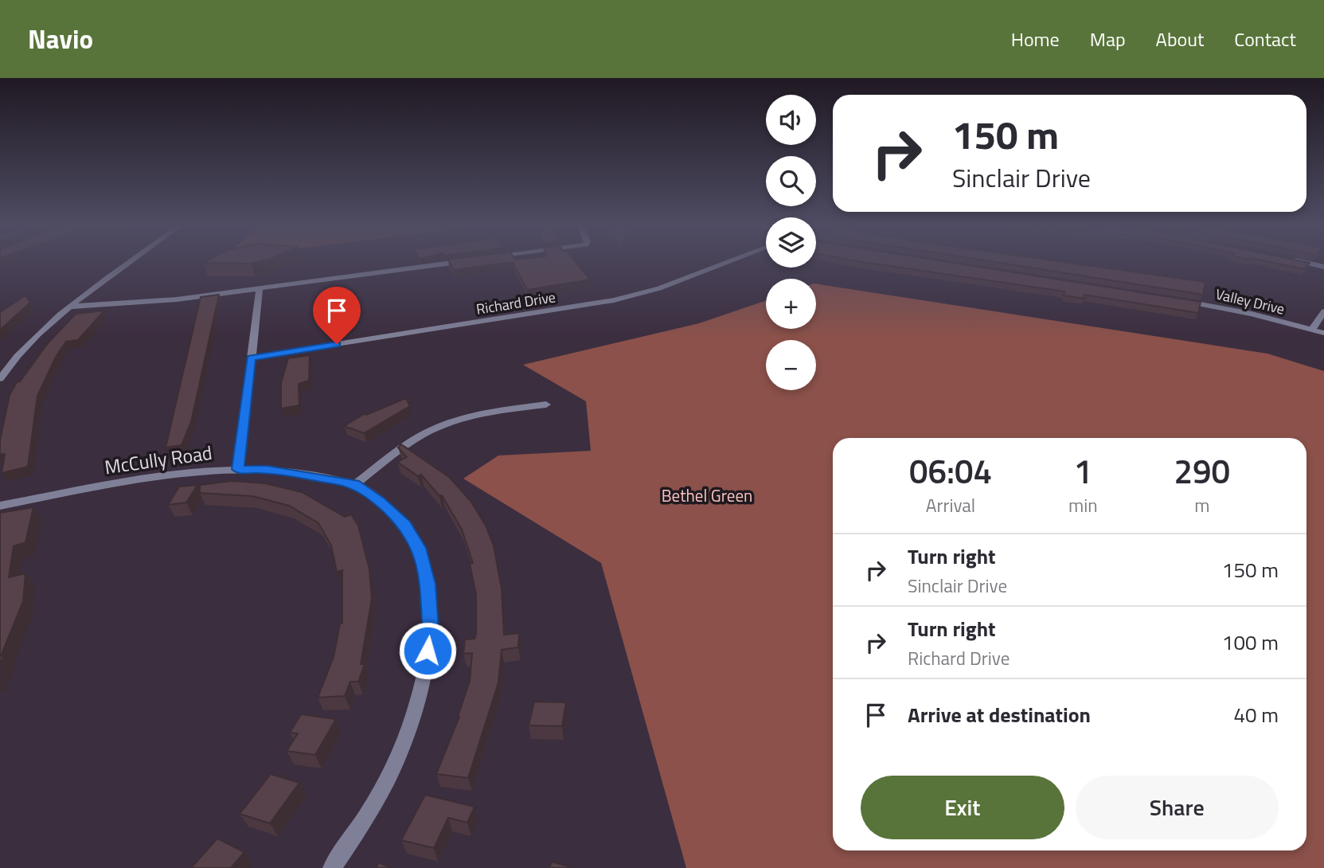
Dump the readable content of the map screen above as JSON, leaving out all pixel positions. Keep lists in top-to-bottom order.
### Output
{
  "streets": {
    "street": ["Valley Drive", "Richard Drive", "McCully Road"]
  },
  "parks": ["Bethel Green"],
  "page": {
    "header": "Navio",
    "nav": [
      "Home",
      "Map",
      "About",
      "Contact"
    ],
    "map_buttons": ["+", "−"],
    "turn": ["150 m", "Sinclair Drive"],
    "eta": [
      "06:04",
      "Arrival",
      "1",
      "min",
      "290",
      "m"
    ],
    "list": [
      {
        "name": "Turn right",
        "note": "Sinclair Drive",
        "value": "150 m"
      },
      {
        "name": "Turn right",
        "note": "Richard Drive",
        "value": "100 m"
      },
      {
        "name": "Arrive at destination",
        "value": "40 m"
      }
    ],
    "buttons": ["Exit", "Share"]
  }
}
